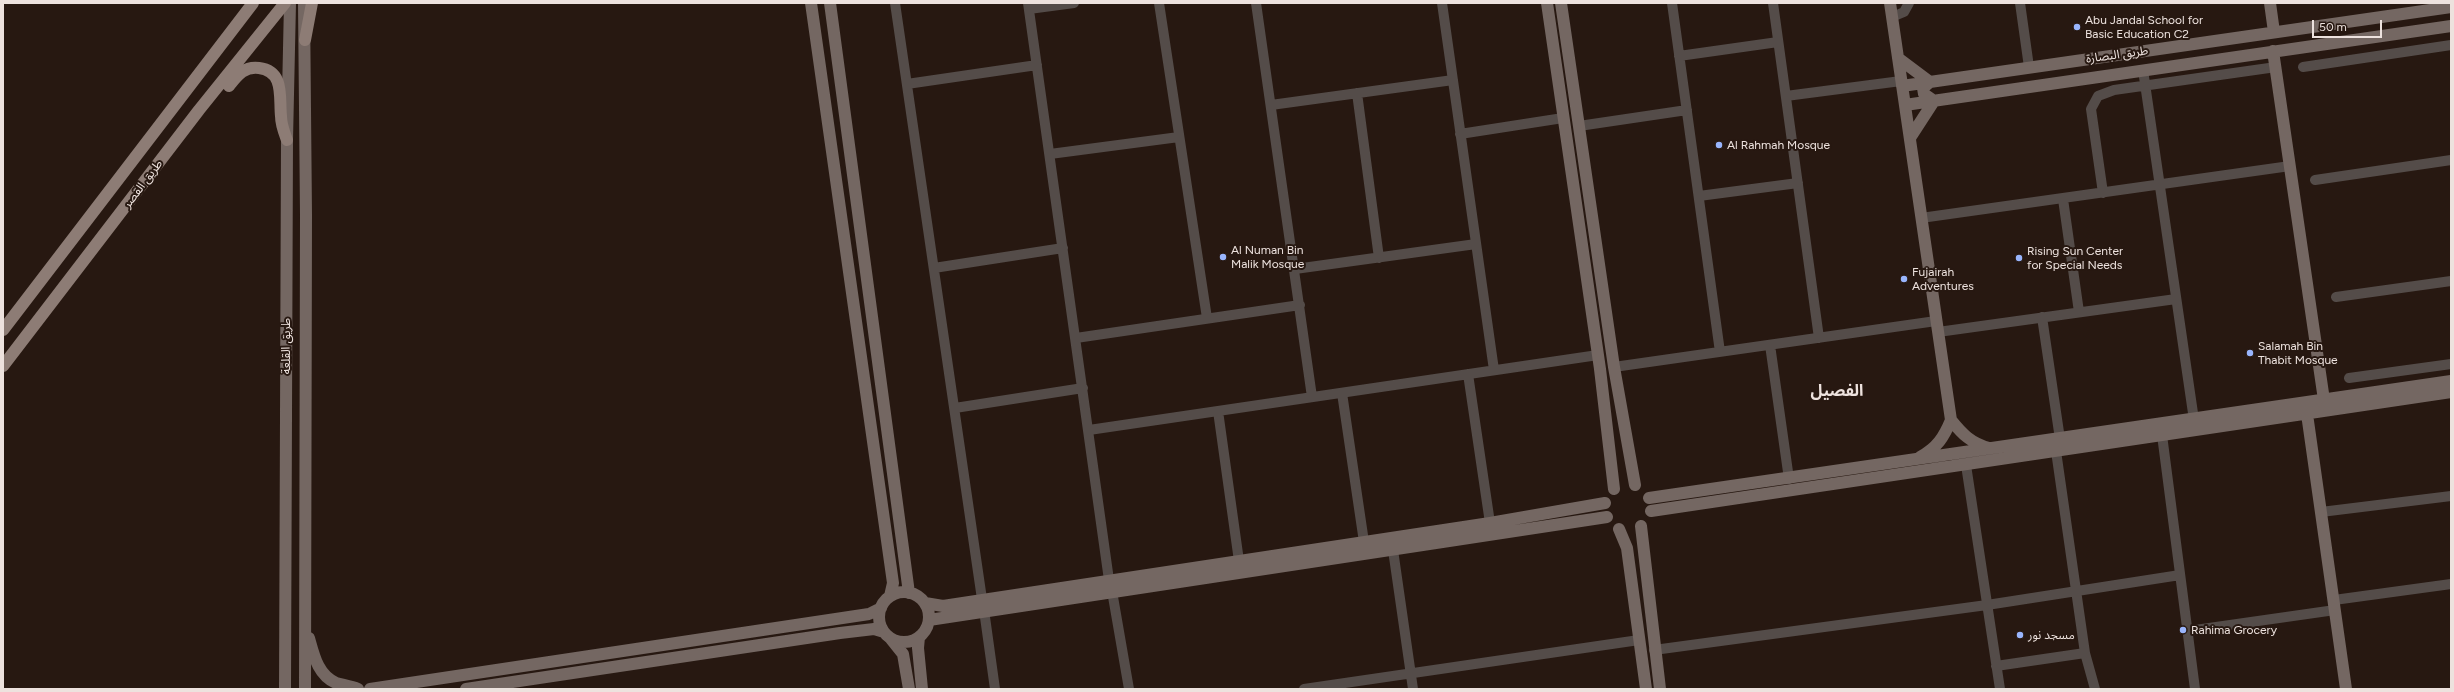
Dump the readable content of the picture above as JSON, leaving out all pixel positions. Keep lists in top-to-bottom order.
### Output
{
  "streets": {
    "main road": ["طريق القصر"],
    "street": ["طريق البصارة", "طريق القلعة"]
  },
  "districts": ["الفصيل"],
  "places": [
    "Abu Jandal School for Basic Education C2",
    "Al Rahmah Mosque",
    "Al Numan Bin Malik Mosque",
    "Rising Sun Center for Special Needs",
    "Fujairah Adventures",
    "Salamah Bin Thabit Mosque",
    "Rahima Grocery",
    "مسجد نور"
  ],
  "scale_bar": "50 m"
}
